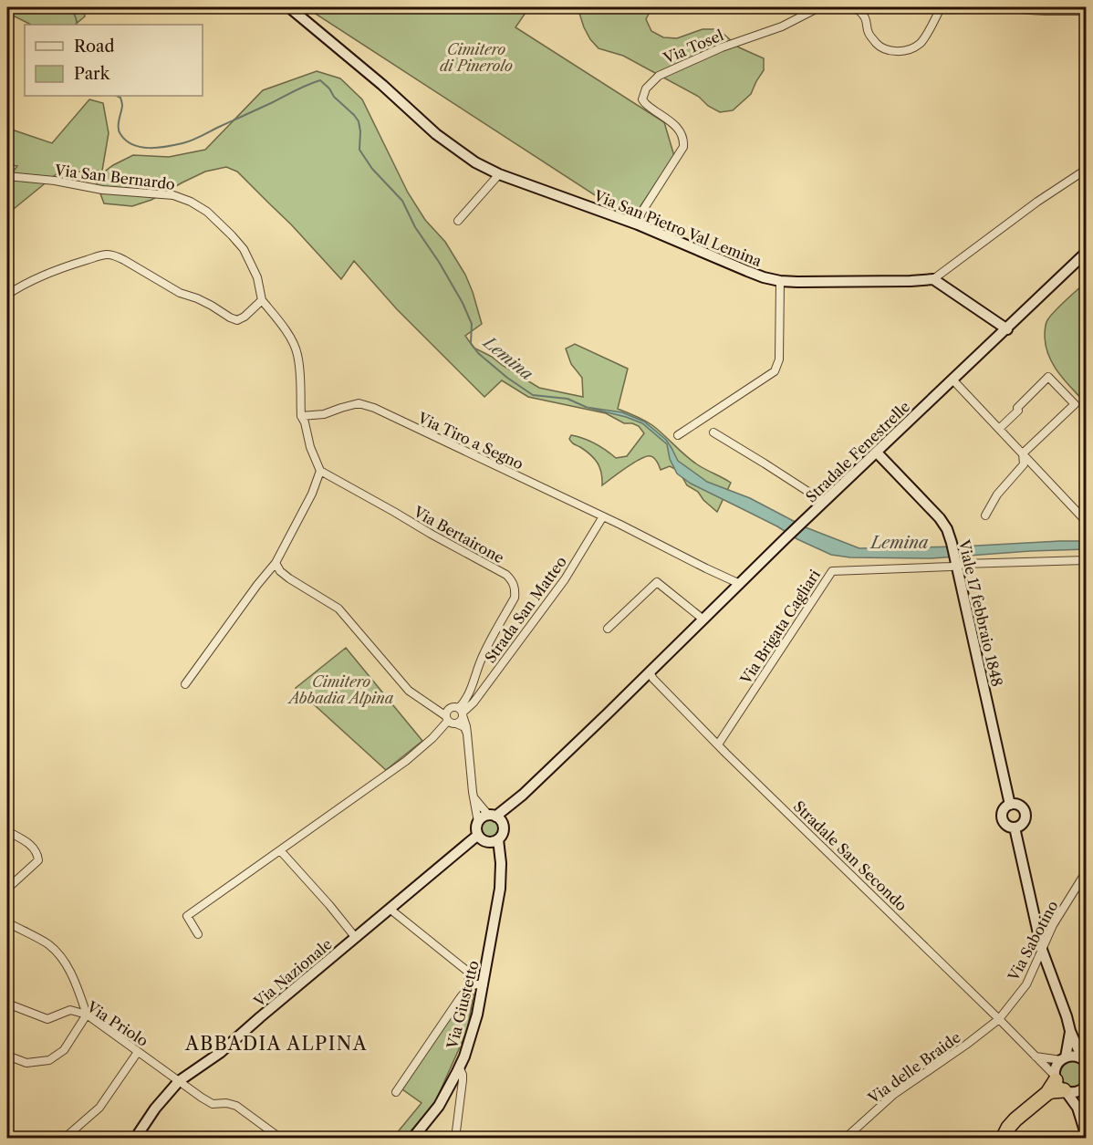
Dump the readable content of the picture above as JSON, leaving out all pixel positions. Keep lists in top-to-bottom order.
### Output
{
  "streets": {
    "street": [
      "Via Tosel",
      "Via San Bernardo",
      "Via San Pietro Val Lemina",
      "Via Tiro a Segno",
      "Stradale Fenestrelle",
      "Via Bertairone",
      "Strada San Matteo",
      "Viale 17 febbraio 1848",
      "Via Brigata Cagliari",
      "Stradale San Secondo",
      "Via Sabotino",
      "Via Nazionale",
      "Via Giustetto",
      "Via Priolo",
      "Via delle Braide"
    ]
  },
  "crossings": [
    ["Via Tosel", "Via San Pietro Val Lemina"],
    ["Via Tiro a Segno", "Stradale Fenestrelle"],
    ["Via Tiro a Segno", "Strada San Matteo"],
    ["Stradale Fenestrelle", "Viale 17 febbraio 1848"],
    ["Stradale Fenestrelle", "Stradale San Secondo"],
    ["Via Bertairone", "Strada San Matteo"],
    ["Viale 17 febbraio 1848", "Via Brigata Cagliari"],
    ["Viale 17 febbraio 1848", "Stradale San Secondo"],
    ["Viale 17 febbraio 1848", "Via Sabotino"],
    ["Via Brigata Cagliari", "Stradale San Secondo"],
    ["Stradale San Secondo", "Via Sabotino"],
    ["Stradale San Secondo", "Via delle Braide"],
    ["Via Sabotino", "Via delle Braide"],
    ["Via Nazionale", "Via Giustetto"],
    ["Via Nazionale", "Via Priolo"]
  ],
  "districts": ["ABBADIA ALPINA"],
  "water": ["Lemina"],
  "parks": ["Cimitero di Pinerolo", "Cimitero Abbadia Alpina"],
  "legend": ["Road", "Park"]
}
